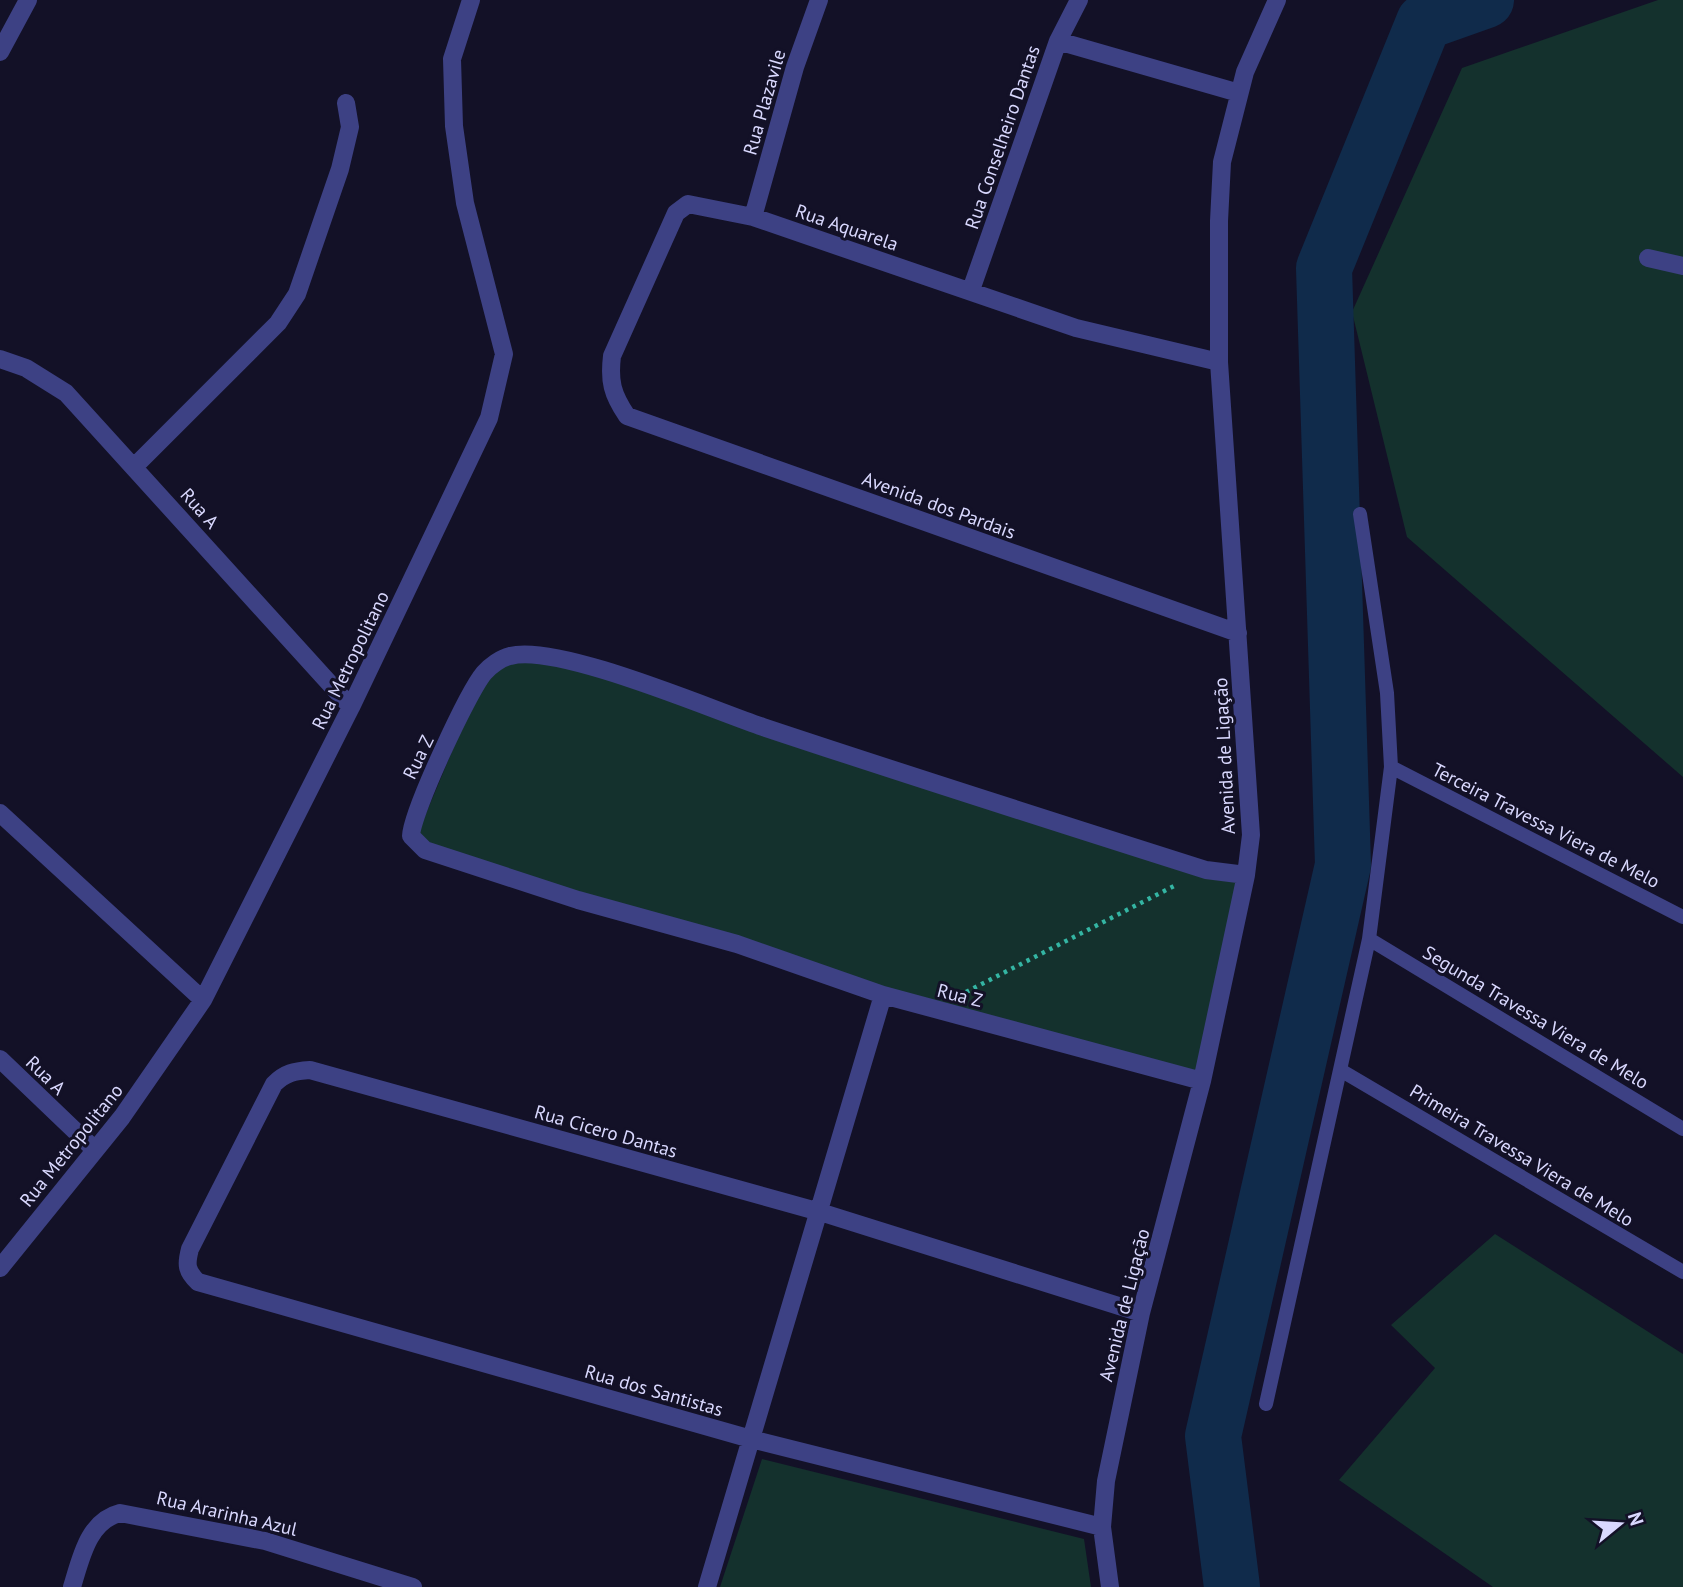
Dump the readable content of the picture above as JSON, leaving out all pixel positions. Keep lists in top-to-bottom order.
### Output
{
  "streets": {
    "street": [
      "Rua Plazavile",
      "Rua Conselheiro Dantas",
      "Rua Aquarela",
      "Avenida dos Pardais",
      "Rua A",
      "Rua Metropolitano",
      "Avenida de Ligação",
      "Rua Z",
      "Rua Cicero Dantas",
      "Rua dos Santistas",
      "Rua Ararinha Azul"
    ],
    "lane": ["Terceira Travessa Viera de Melo", "Segunda Travessa Viera de Melo", "Primeira Travessa Viera de Melo"]
  },
  "crossings": [
    ["Rua Plazavile", "Rua Aquarela"],
    ["Rua Conselheiro Dantas", "Rua Aquarela"],
    ["Rua Aquarela", "Avenida dos Pardais"],
    ["Rua Aquarela", "Avenida de Ligação"],
    ["Avenida dos Pardais", "Avenida de Ligação"],
    ["Rua A", "Rua Metropolitano"],
    ["Avenida de Ligação", "Rua Z"],
    ["Avenida de Ligação", "Rua Cicero Dantas"],
    ["Avenida de Ligação", "Rua dos Santistas"],
    ["Rua Cicero Dantas", "Rua dos Santistas"]
  ],
  "north": "right"
}
